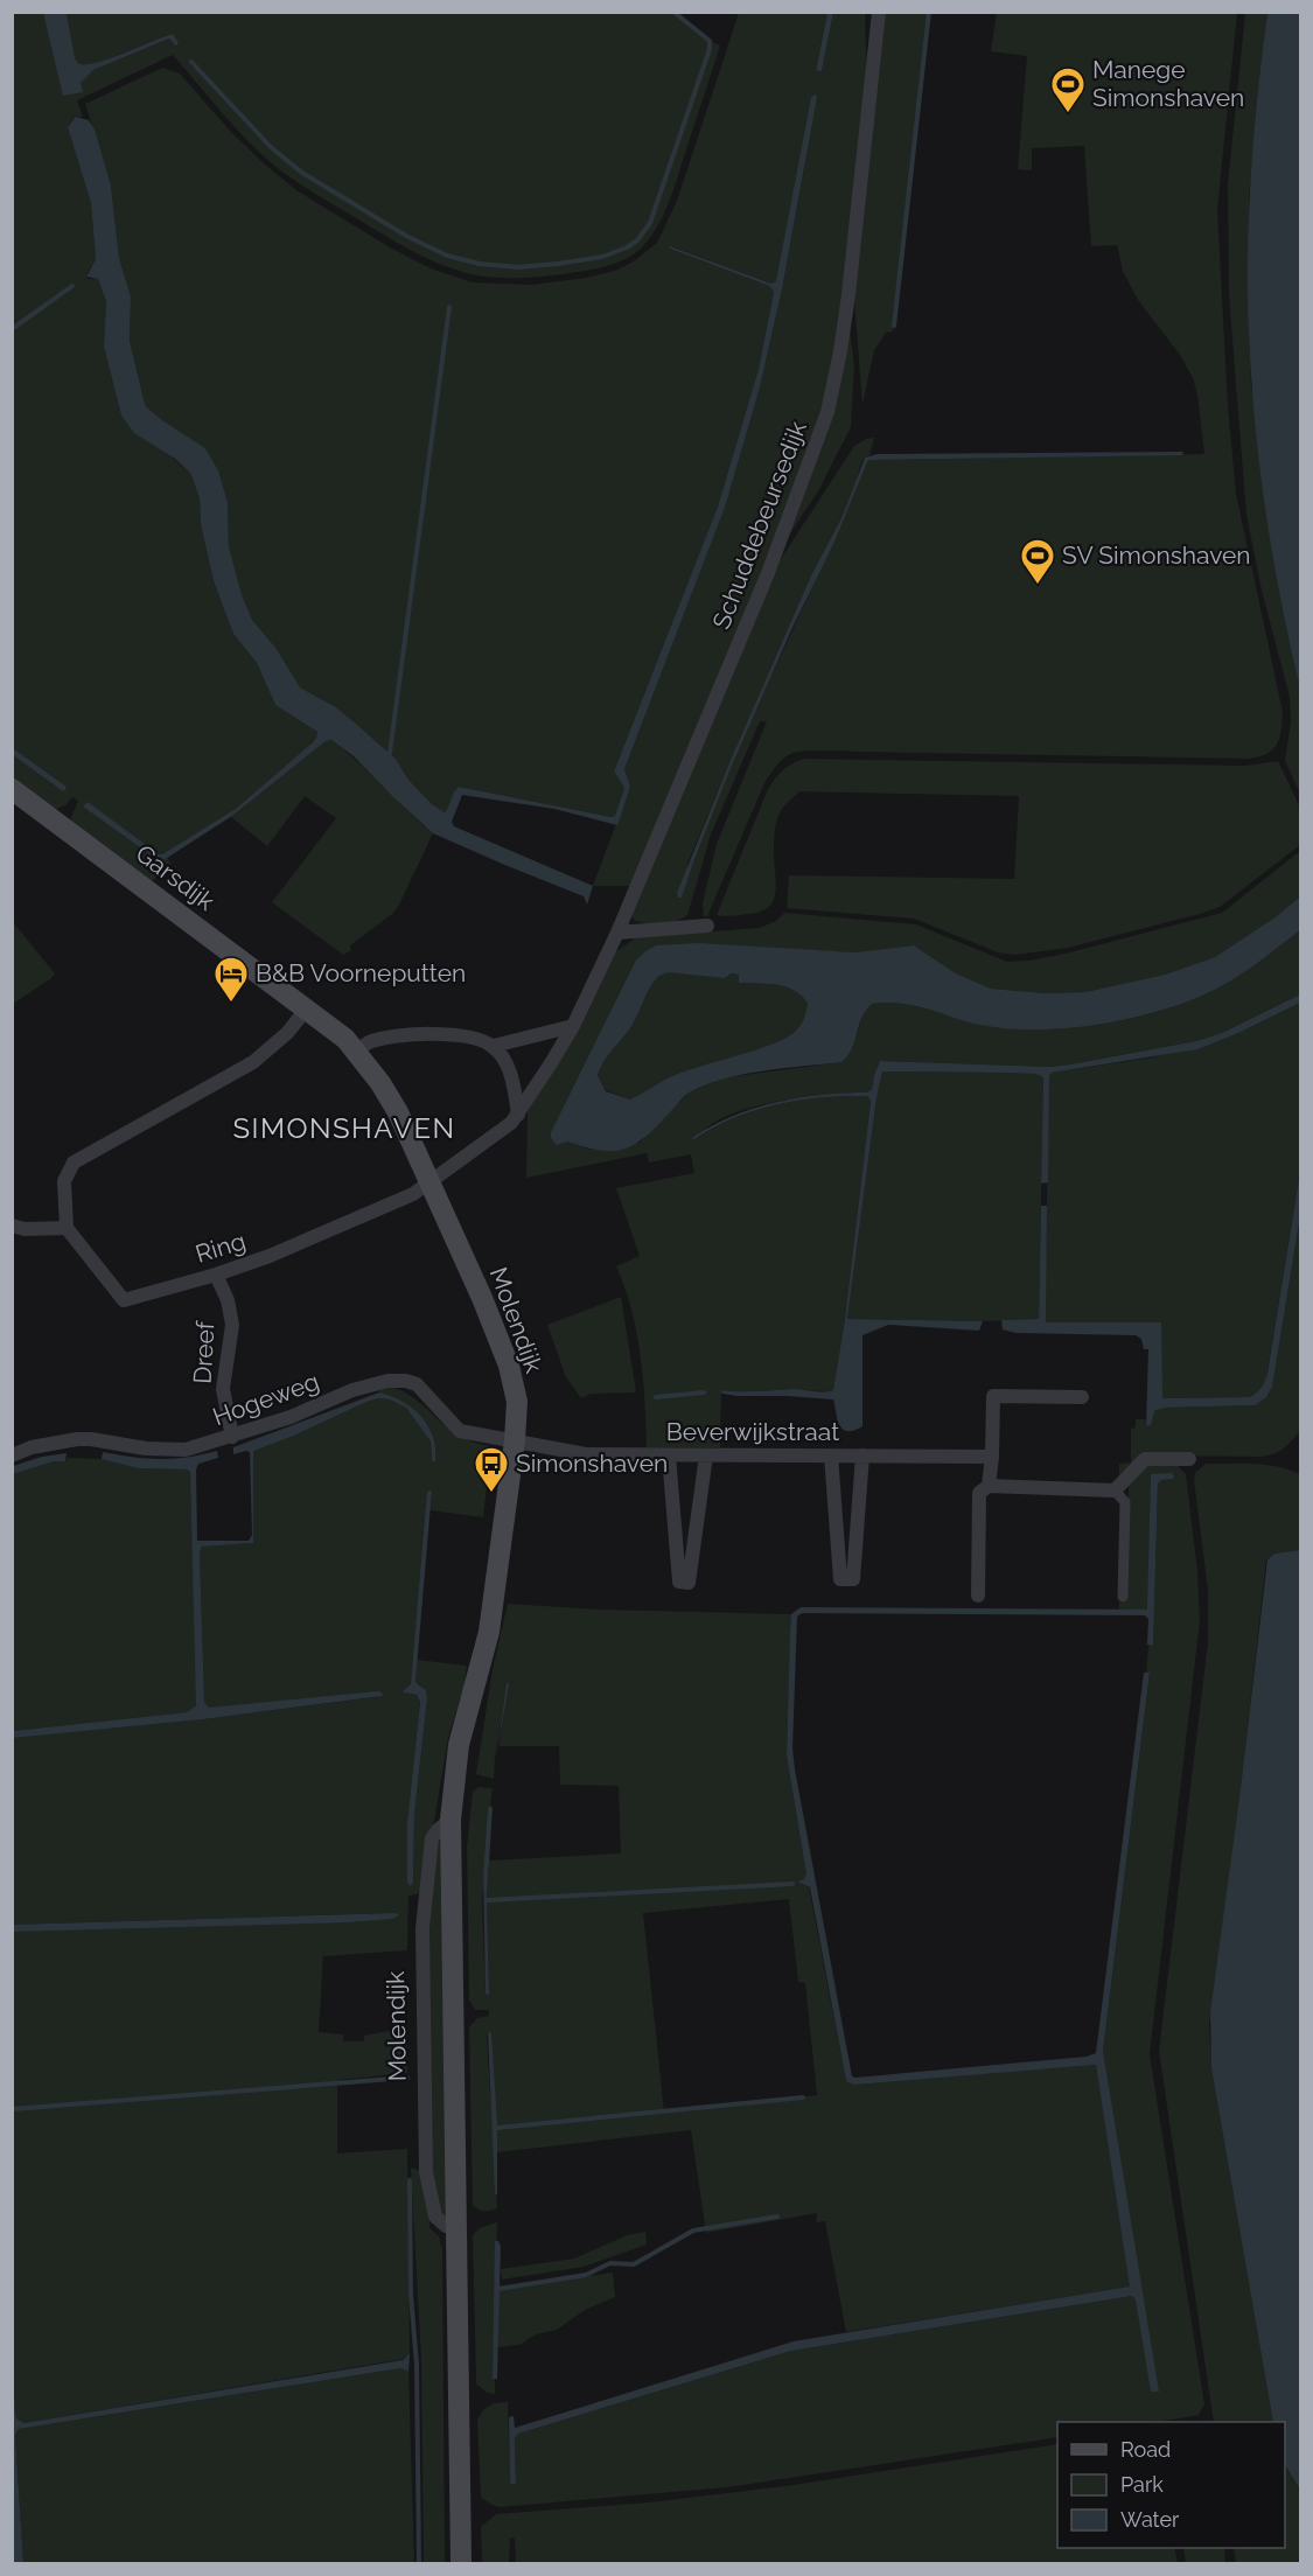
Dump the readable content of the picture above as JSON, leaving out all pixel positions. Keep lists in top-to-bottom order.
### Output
{
  "streets": {
    "main road": ["Garsdijk", "Molendijk"],
    "street": [
      "Schuddebeursedijk",
      "Ring",
      "Dreef",
      "Hogeweg",
      "Beverwijkstraat"
    ]
  },
  "crossings": [
    ["Schuddebeursedijk", "Ring"],
    ["Garsdijk", "Molendijk"],
    ["Ring", "Molendijk"],
    ["Ring", "Dreef"],
    ["Molendijk", "Hogeweg"],
    ["Molendijk", "Beverwijkstraat"],
    ["Dreef", "Hogeweg"],
    ["Hogeweg", "Beverwijkstraat"]
  ],
  "districts": ["SIMONSHAVEN"],
  "places": {
    "sports": ["Manege Simonshaven", "SV Simonshaven"],
    "hotel": ["B&B Voorneputten"],
    "bus stop": ["Simonshaven"]
  },
  "legend": ["Road", "Park", "Water"]
}
